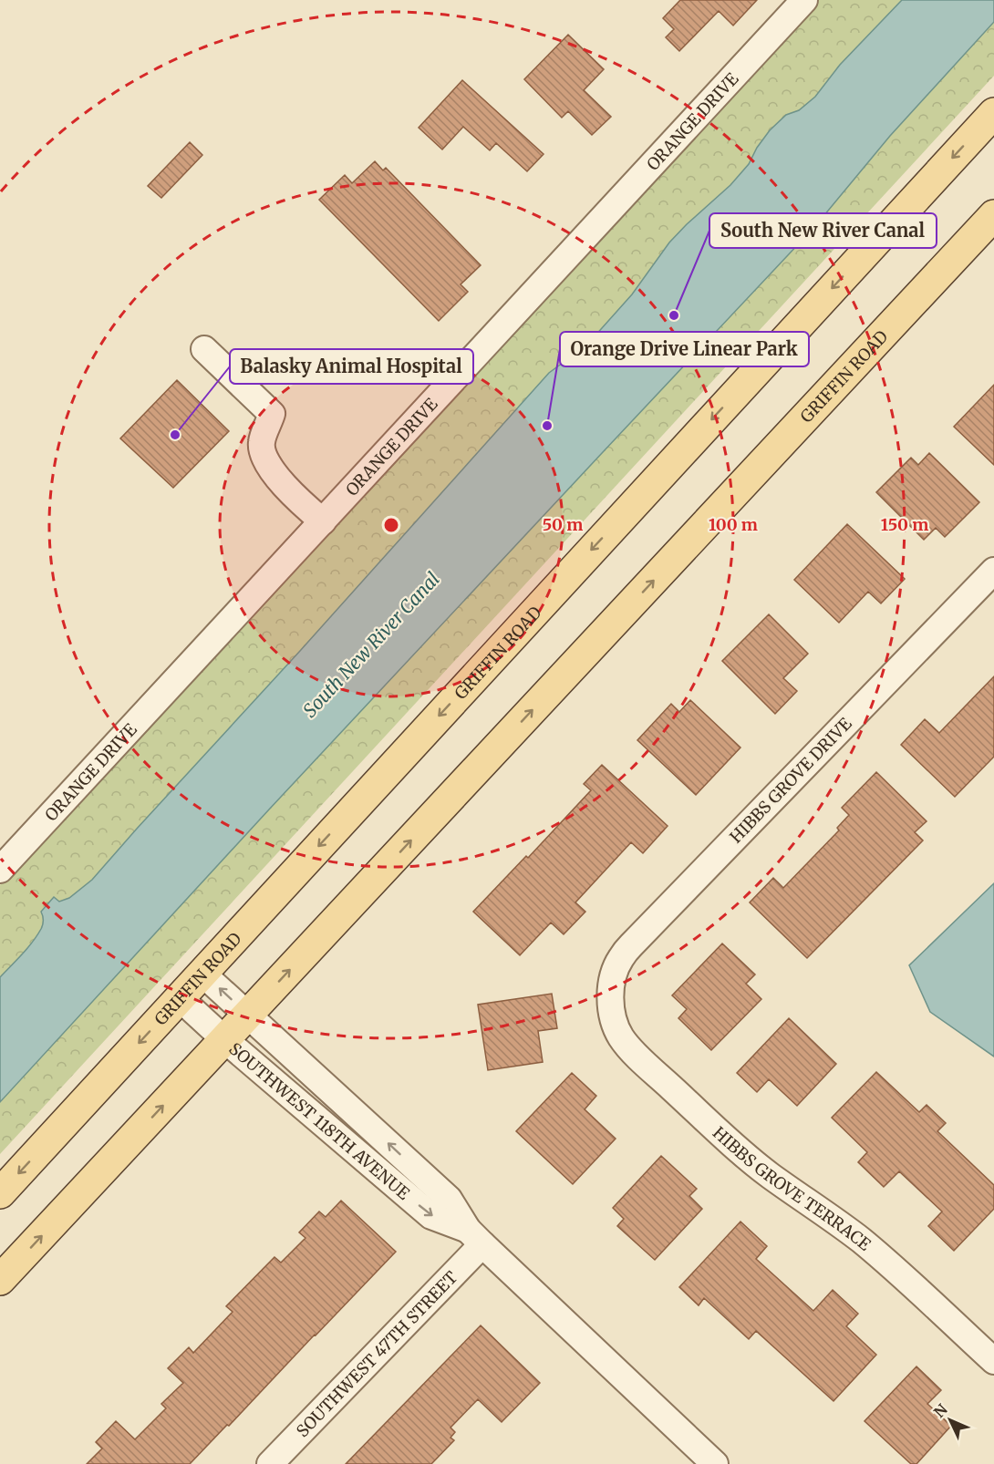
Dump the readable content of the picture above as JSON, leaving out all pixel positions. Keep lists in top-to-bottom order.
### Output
{
  "streets": {
    "main road": ["GRIFFIN ROAD"],
    "street": [
      "ORANGE DRIVE",
      "HIBBS GROVE DRIVE",
      "SOUTHWEST 118TH AVENUE",
      "HIBBS GROVE TERRACE",
      "SOUTHWEST 47TH STREET"
    ]
  },
  "crossings": [
    ["GRIFFIN ROAD", "SOUTHWEST 118TH AVENUE"],
    ["HIBBS GROVE DRIVE", "HIBBS GROVE TERRACE"],
    ["SOUTHWEST 118TH AVENUE", "SOUTHWEST 47TH STREET"]
  ],
  "water": ["South New River Canal"],
  "places": ["South New River Canal", "Orange Drive Linear Park", "Balasky Animal Hospital"],
  "north": "top left",
  "rings": ["50 m", "100 m", "150 m"]
}
